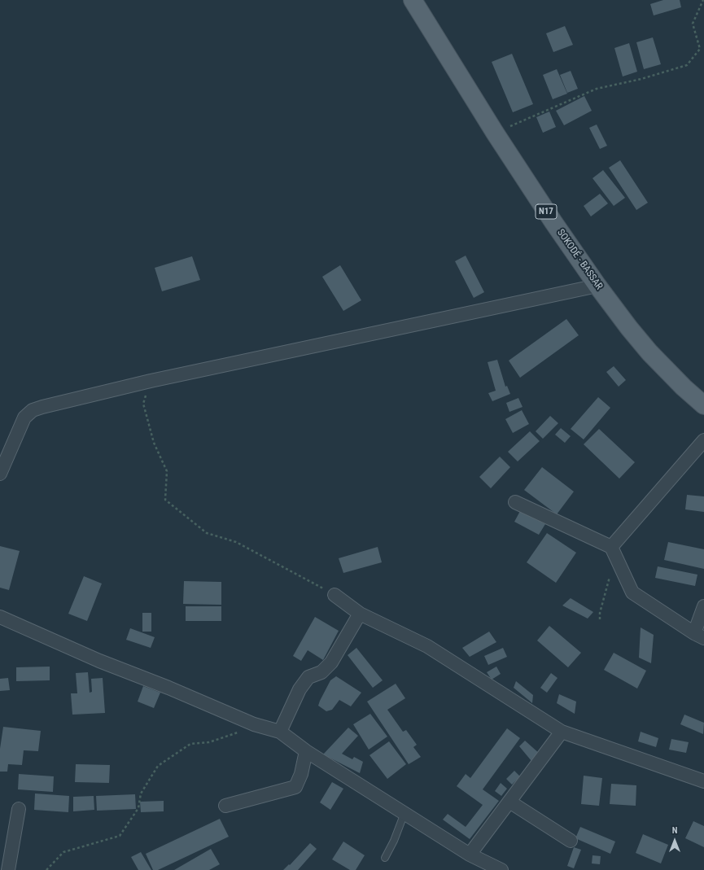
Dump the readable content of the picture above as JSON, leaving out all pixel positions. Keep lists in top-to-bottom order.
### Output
{
  "streets": {
    "main road": ["N17", "SOKODÉ - BASSAR"]
  },
  "north": "top"
}
